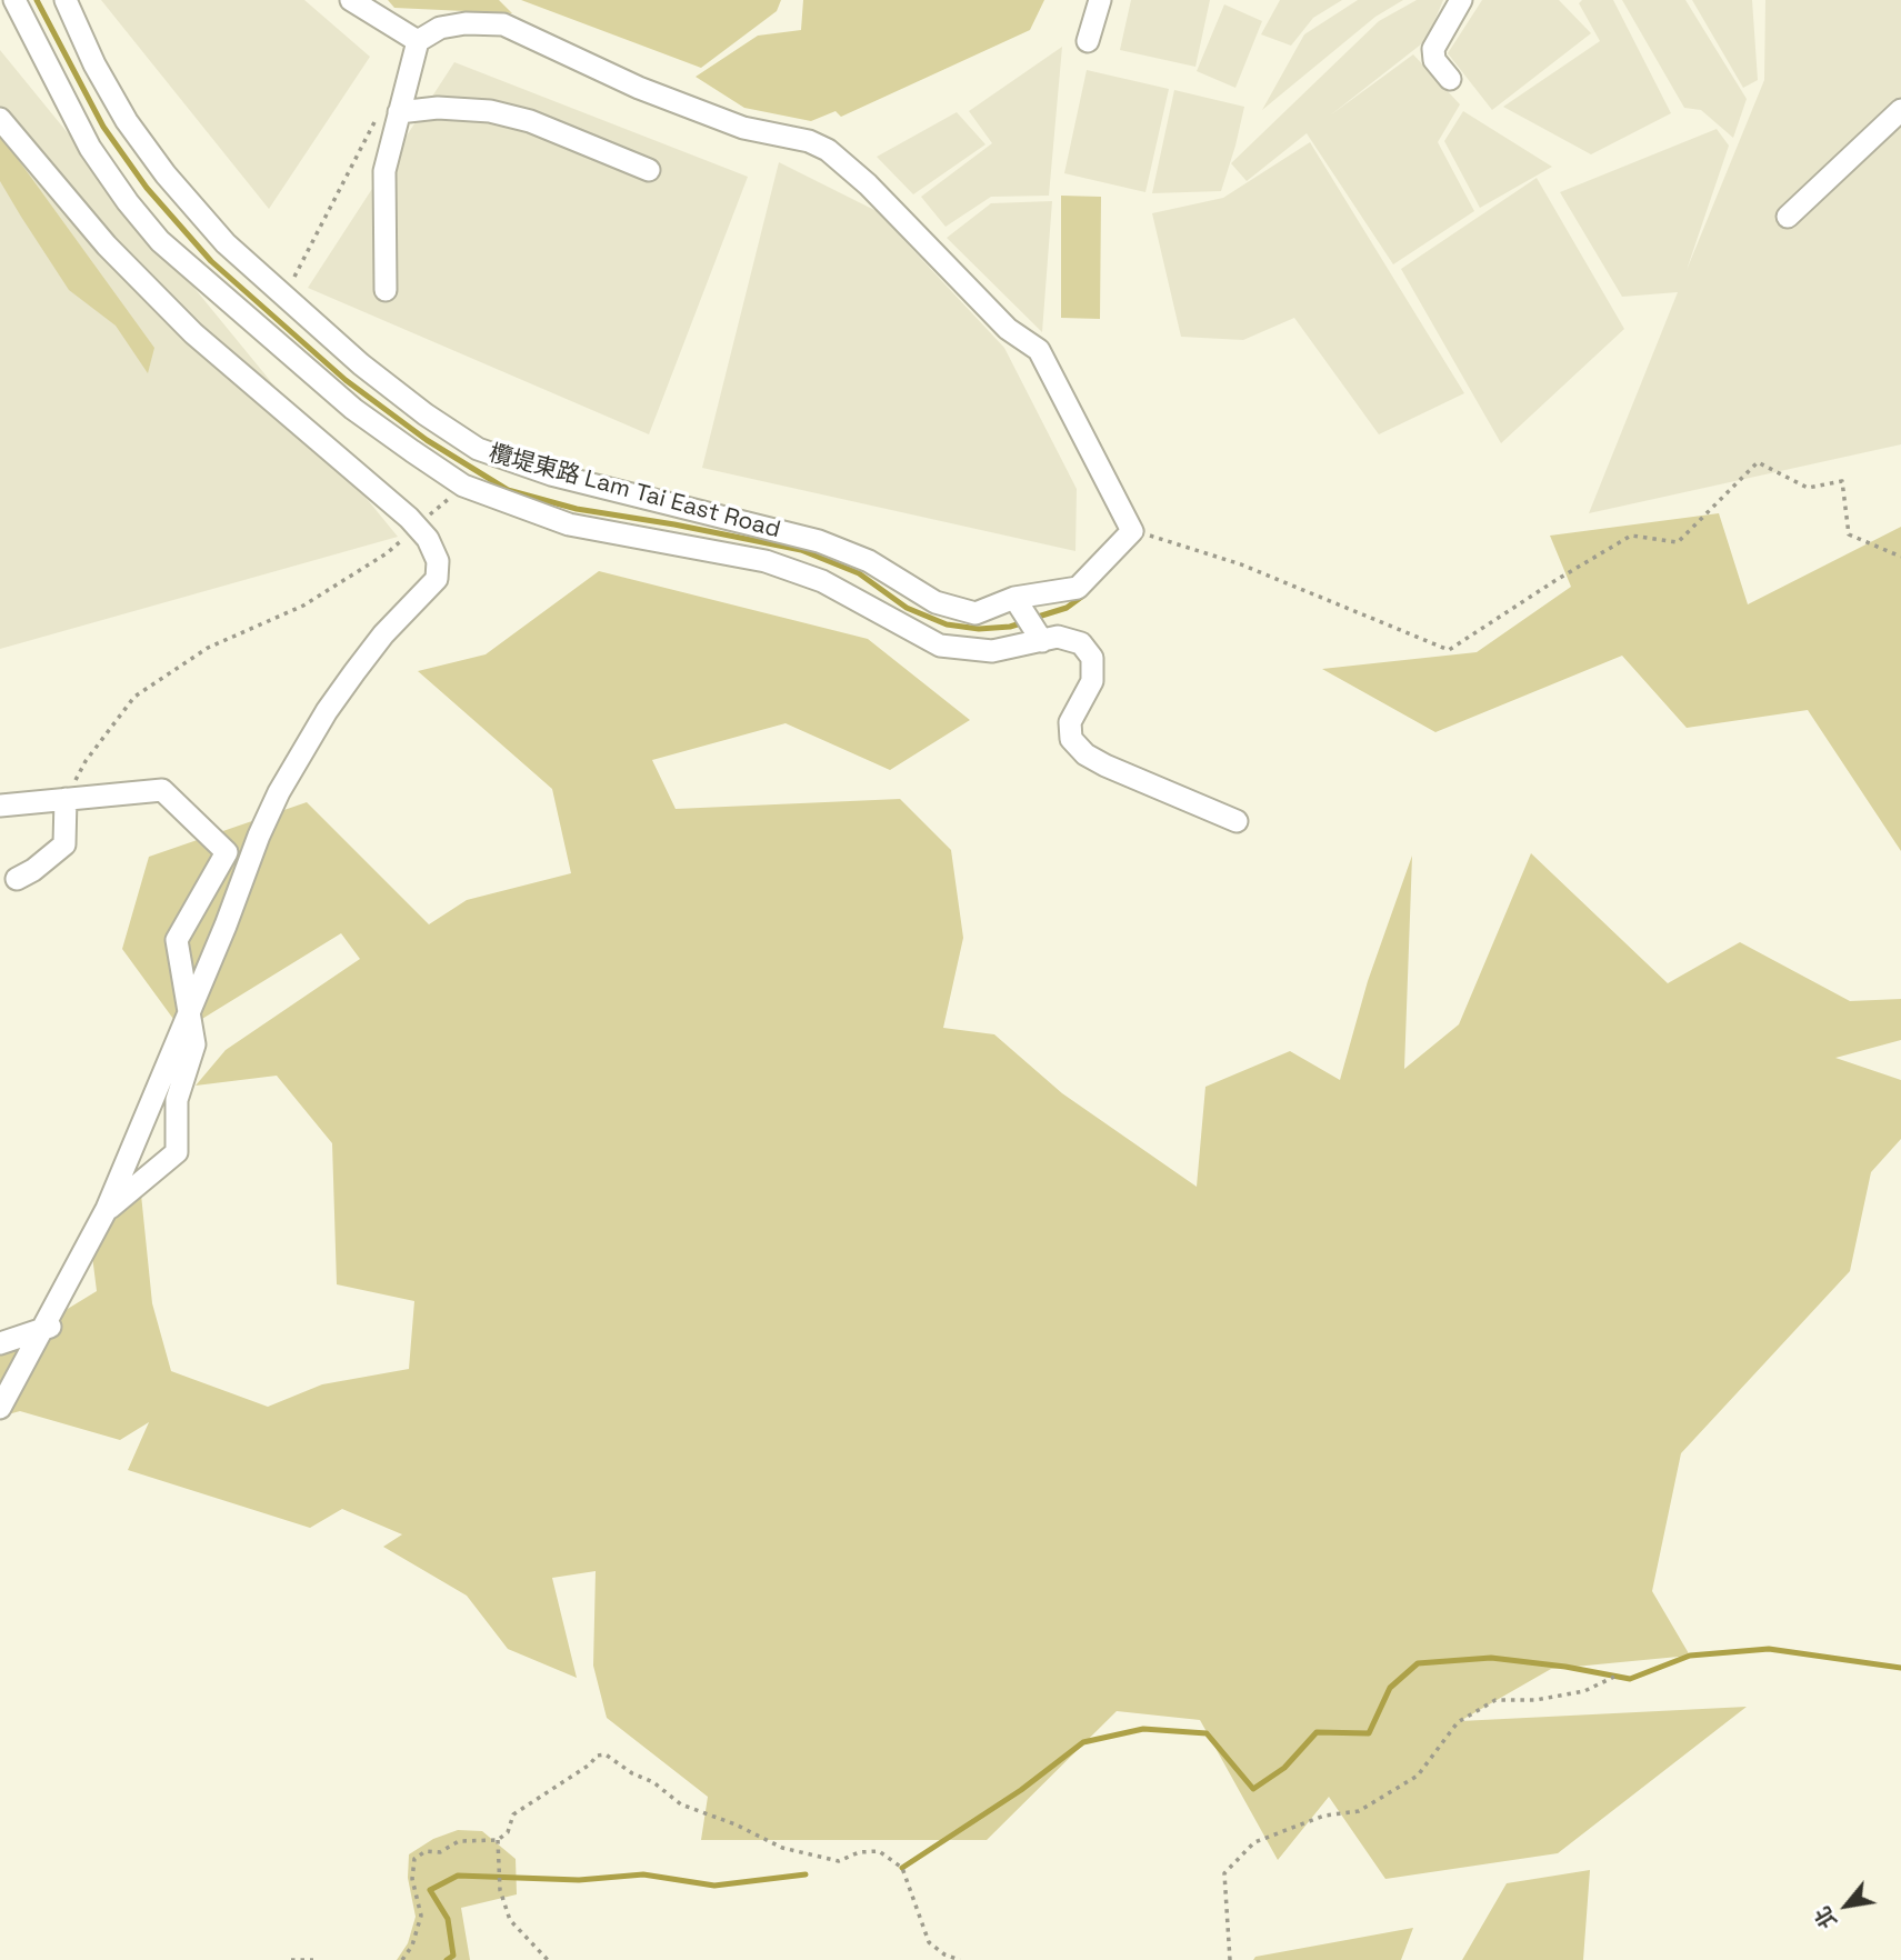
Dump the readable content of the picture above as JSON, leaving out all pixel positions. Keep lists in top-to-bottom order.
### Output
{
  "streets": {
    "street": ["欖堤東路 Lam Tai East Road"]
  },
  "north": "bottom left"
}
